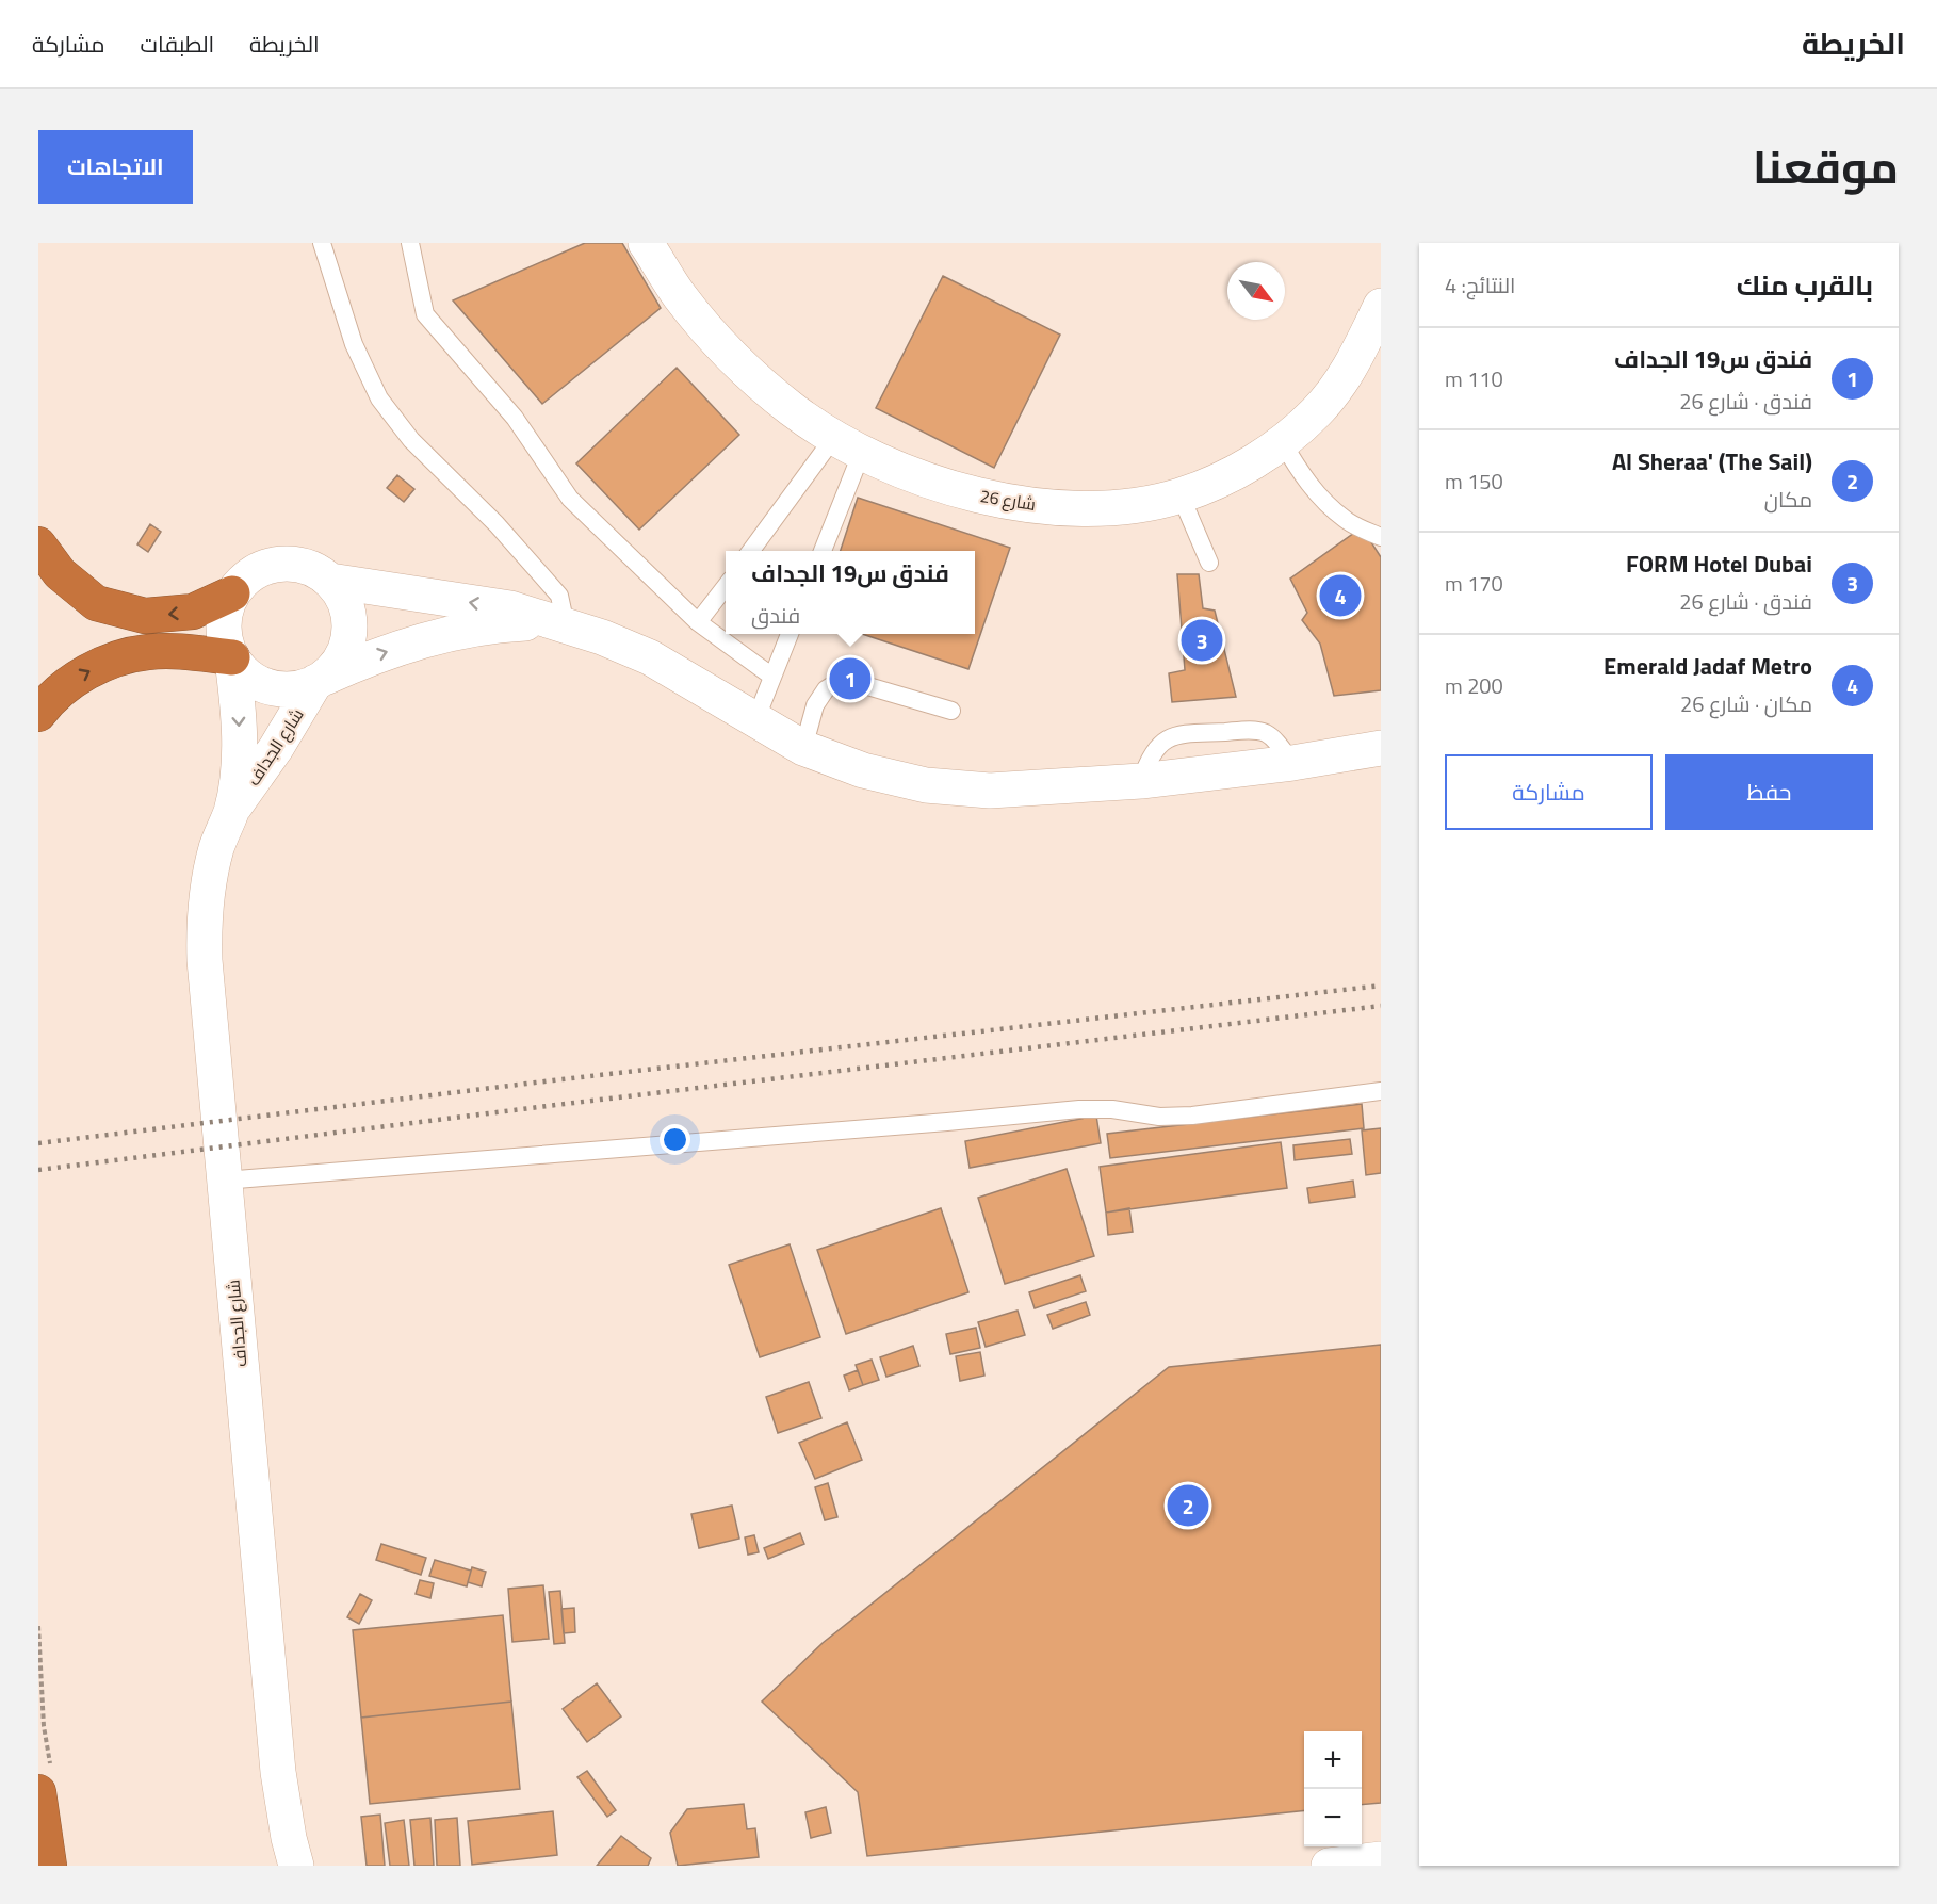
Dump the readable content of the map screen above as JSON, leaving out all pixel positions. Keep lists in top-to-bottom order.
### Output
{
  "streets": {
    "street": ["شارع 26", "شارع الجداف"]
  },
  "north": "bottom right",
  "page": {
    "header": "الخريطة",
    "nav": ["الخريطة", "الطبقات", "مشاركة"],
    "title": "موقعنا",
    "buttons": [
      "الاتجاهات",
      ["حفظ", "مشاركة"]
    ],
    "heading": ["بالقرب منك", "النتائج: 4"],
    "list": [
      {
        "mark": "1",
        "name": "فندق س19 الجداف",
        "note": "فندق · شارع 26",
        "value": "110 m"
      },
      {
        "mark": "2",
        "name": "Al Sheraa' (The Sail)",
        "note": "مكان",
        "value": "150 m"
      },
      {
        "mark": "3",
        "name": "FORM Hotel Dubai",
        "note": "فندق · شارع 26",
        "value": "170 m"
      },
      {
        "mark": "4",
        "name": "Emerald Jadaf Metro",
        "note": "مكان · شارع 26",
        "value": "200 m"
      }
    ],
    "popup": ["فندق س19 الجداف", "فندق"],
    "pins": [
      "4",
      "3",
      "1",
      "2"
    ],
    "map_buttons": ["+", "−"]
  }
}
